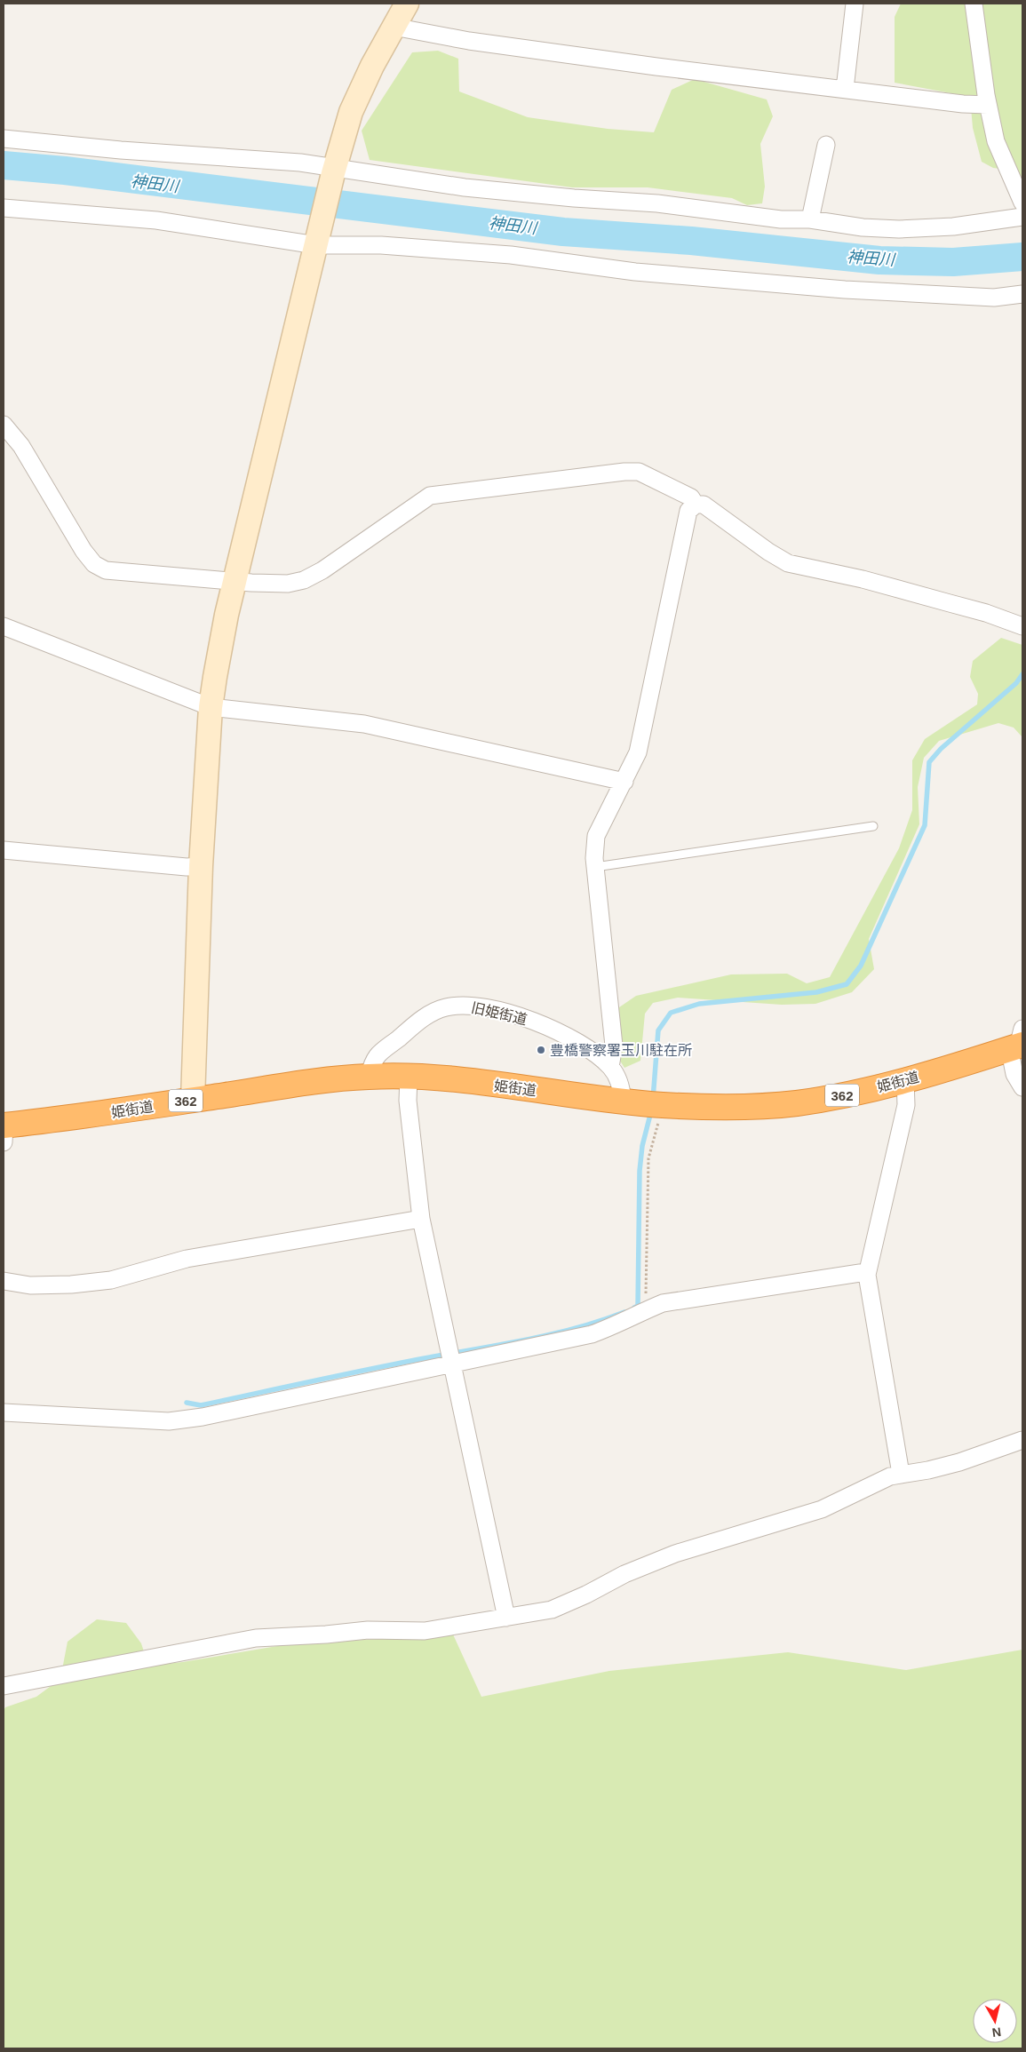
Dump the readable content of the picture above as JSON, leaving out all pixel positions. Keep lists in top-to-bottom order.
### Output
{
  "streets": {
    "highway": ["姫街道", "362"],
    "street": ["旧姫街道"]
  },
  "crossings": [
    ["旧姫街道", "姫街道"]
  ],
  "water": ["神田川"],
  "places": ["豊橋警察署玉川駐在所"],
  "north": "bottom"
}
